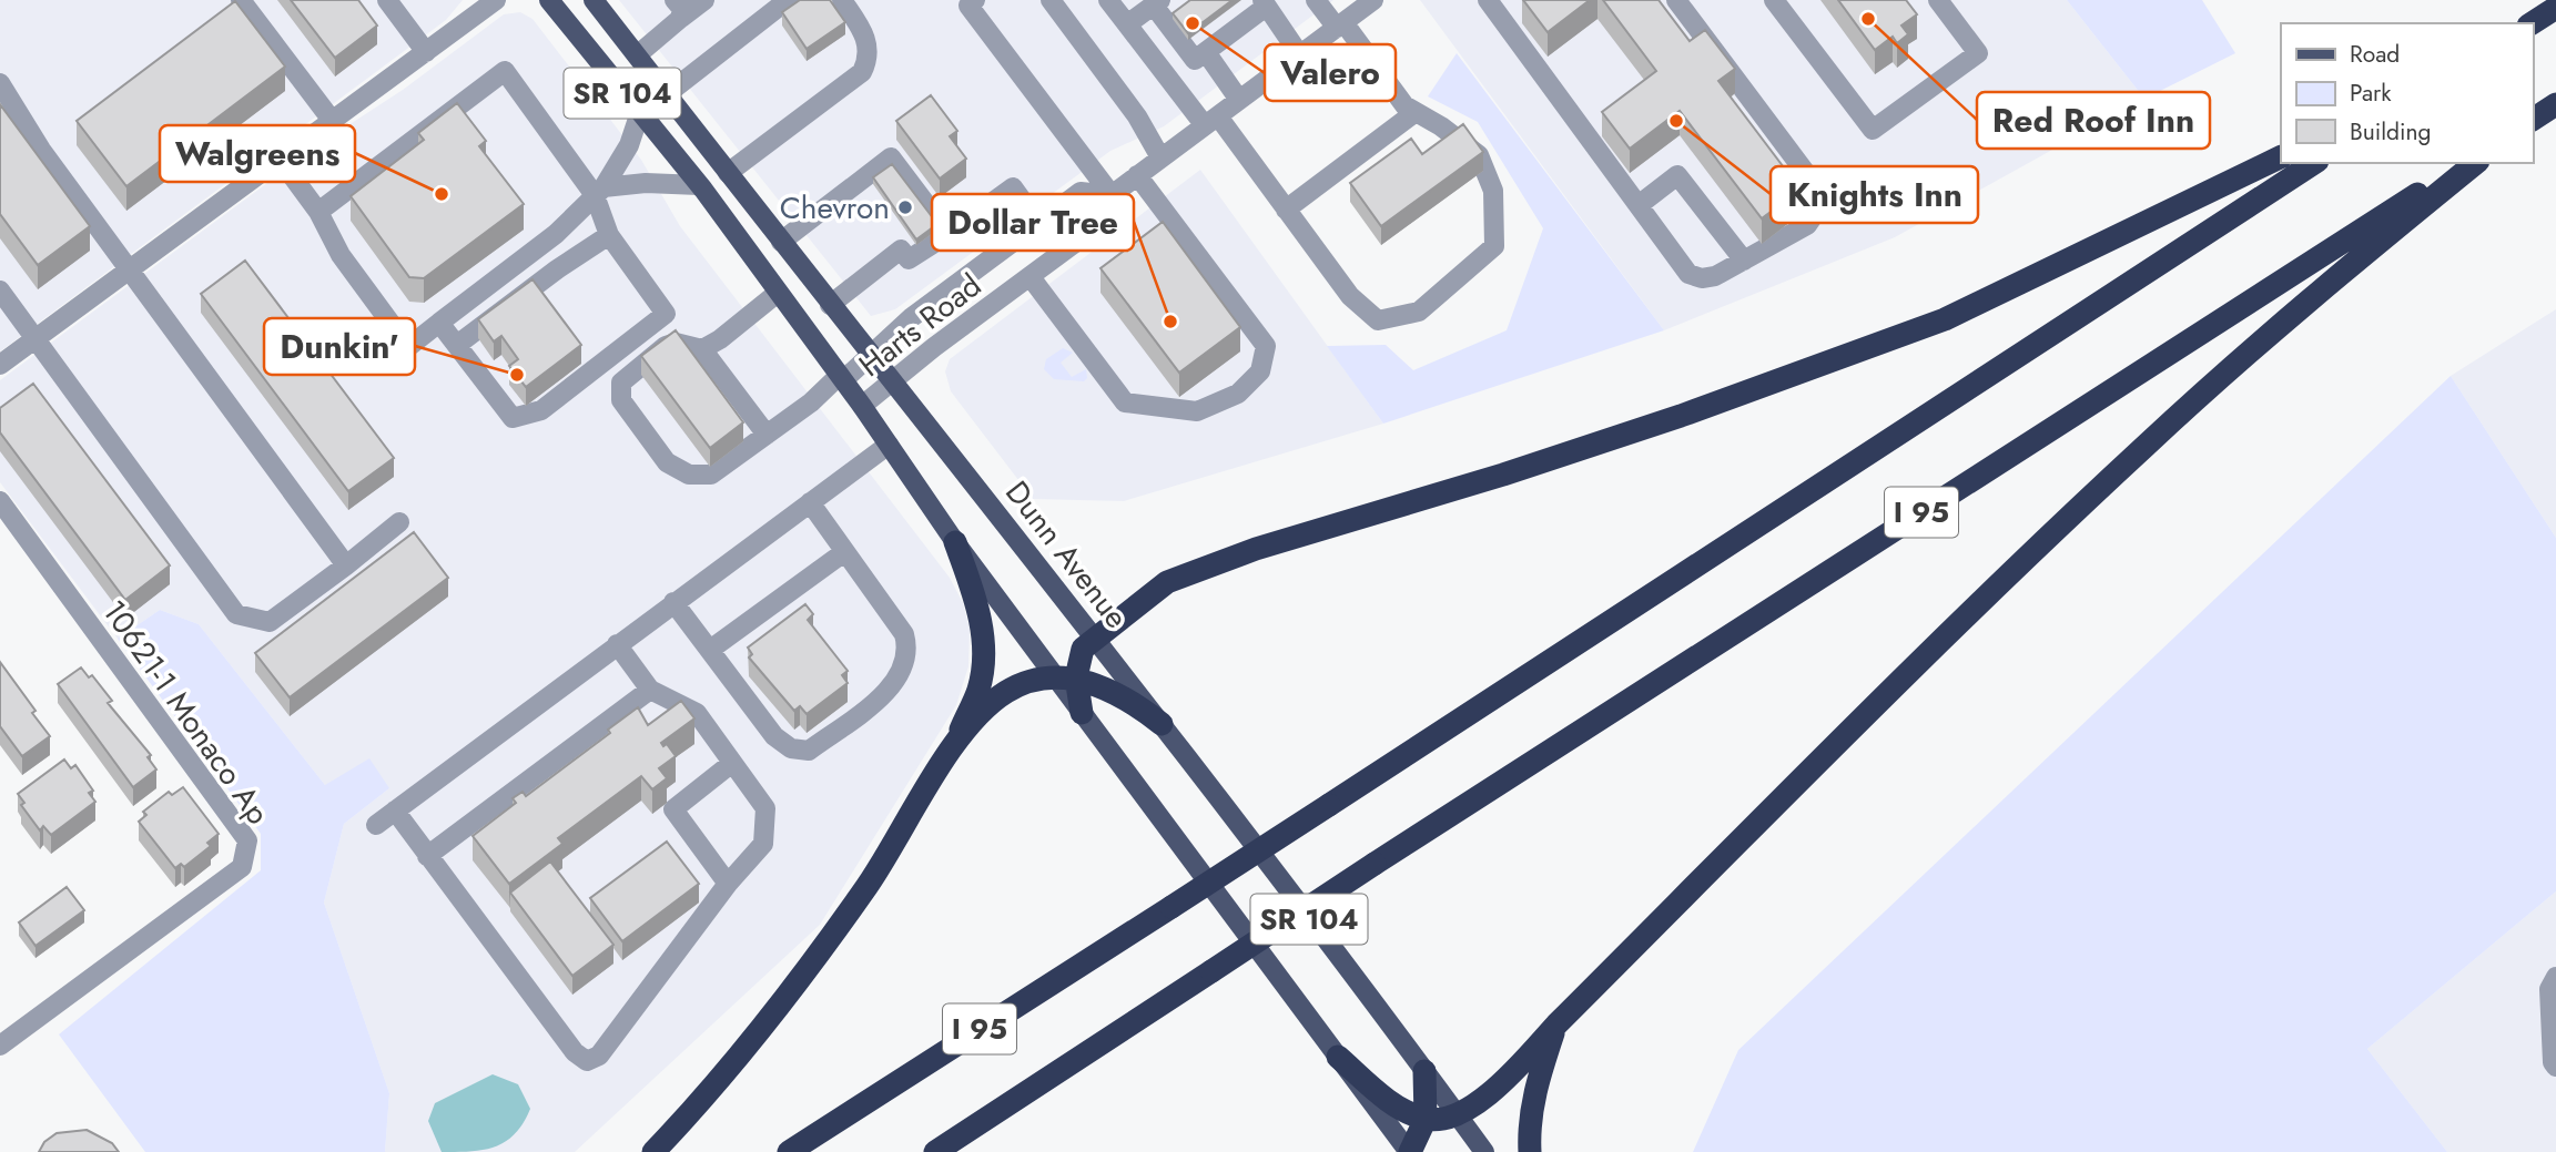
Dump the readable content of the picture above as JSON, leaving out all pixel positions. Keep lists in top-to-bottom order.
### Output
{
  "streets": {
    "highway": ["I 95"],
    "main road": ["SR 104", "Dunn Avenue"],
    "street": ["Harts Road", "10621-1 Monaco Ap"]
  },
  "crossings": [
    ["SR 104", "Harts Road"],
    ["Harts Road", "Dunn Avenue"]
  ],
  "places": [
    "Red Roof Inn",
    "Valero",
    "Knights Inn",
    "Walgreens",
    "Chevron",
    "Dollar Tree",
    "Dunkin'"
  ],
  "legend": ["Road", "Park", "Building"]
}
